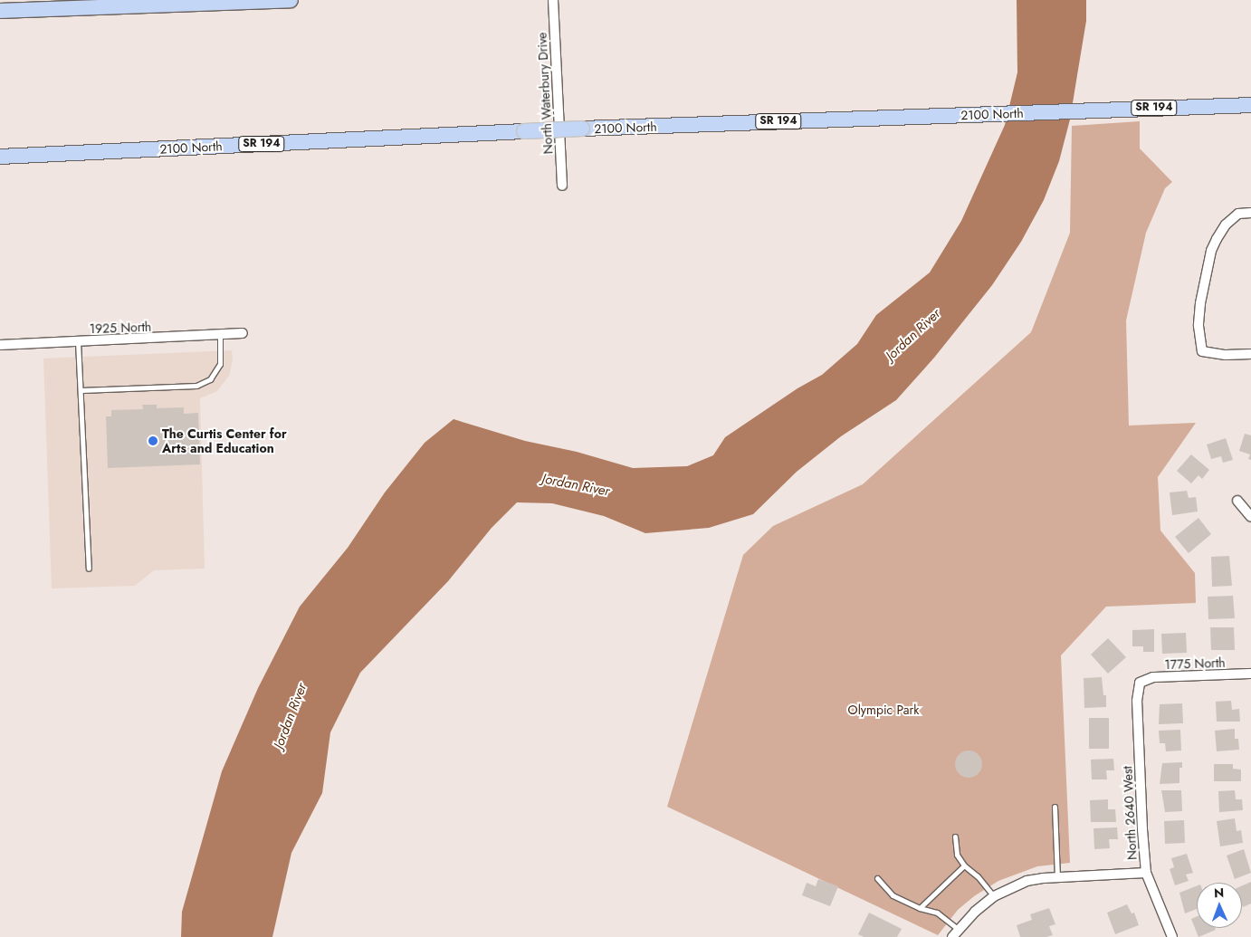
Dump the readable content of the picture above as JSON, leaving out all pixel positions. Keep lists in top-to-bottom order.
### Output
{
  "streets": {
    "highway": ["SR 194", "2100 North"],
    "street": [
      "North Waterbury Drive",
      "1925 North",
      "1775 North",
      "North 2640 West"
    ]
  },
  "crossings": [
    ["1775 North", "North 2640 West"]
  ],
  "water": ["Jordan River"],
  "parks": ["Olympic Park"],
  "places": ["The Curtis Center for Arts and Education"],
  "north": "top"
}
